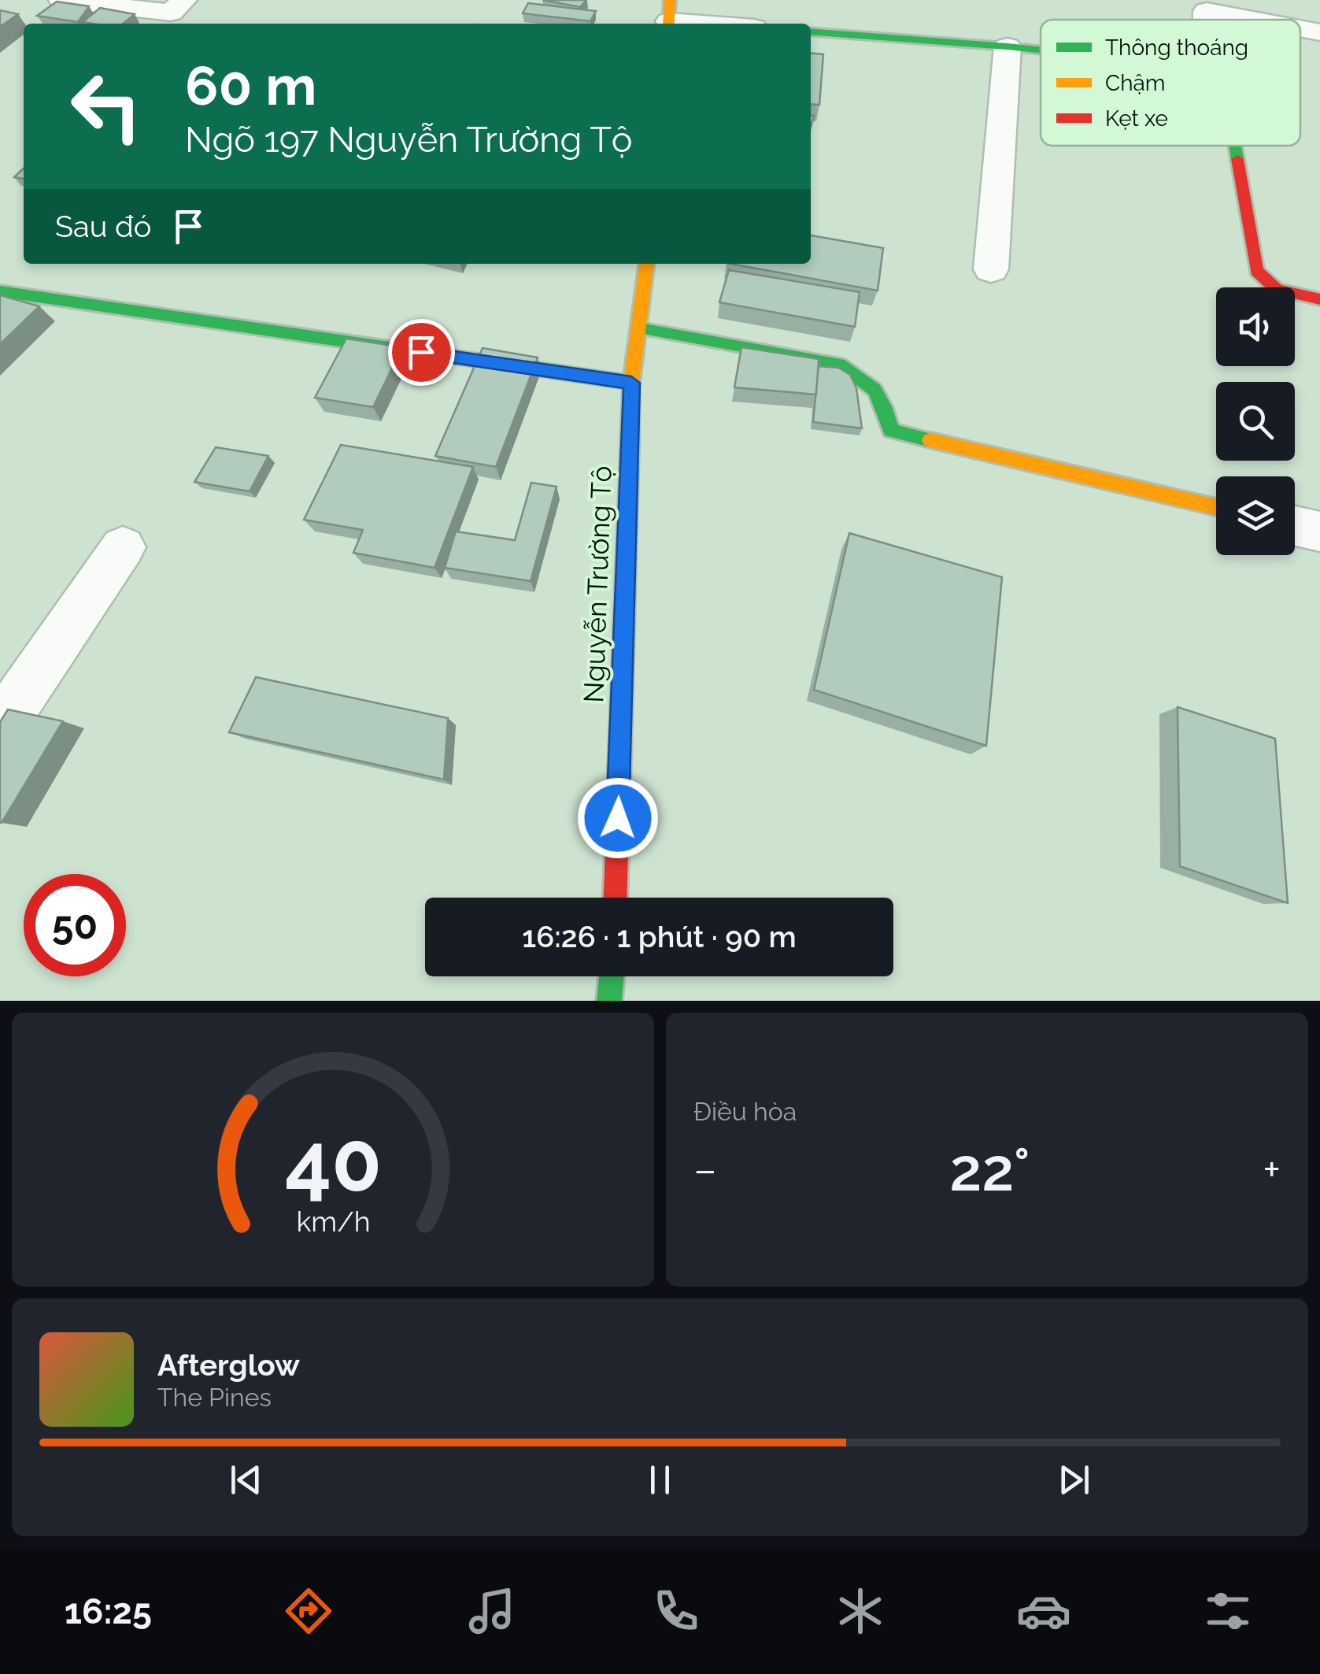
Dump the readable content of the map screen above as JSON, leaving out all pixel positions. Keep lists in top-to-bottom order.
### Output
{
  "streets": {
    "street": ["Nguyễn Trường Tộ"]
  },
  "legend": ["Thông thoáng", "Chậm", "Kẹt xe"],
  "page": {
    "turn": ["60 m", "Ngõ 197 Nguyễn Trường Tộ"],
    "then": "Sau đó",
    "limit": "50",
    "trip": "16:26 · 1 phút · 90 m",
    "tile": "Điều hòa",
    "heat": ["−", "22°", "+"],
    "song": ["Afterglow", "The Pines"],
    "tabs": "16:25",
    "gauge": ["40", "km/h"]
  }
}
